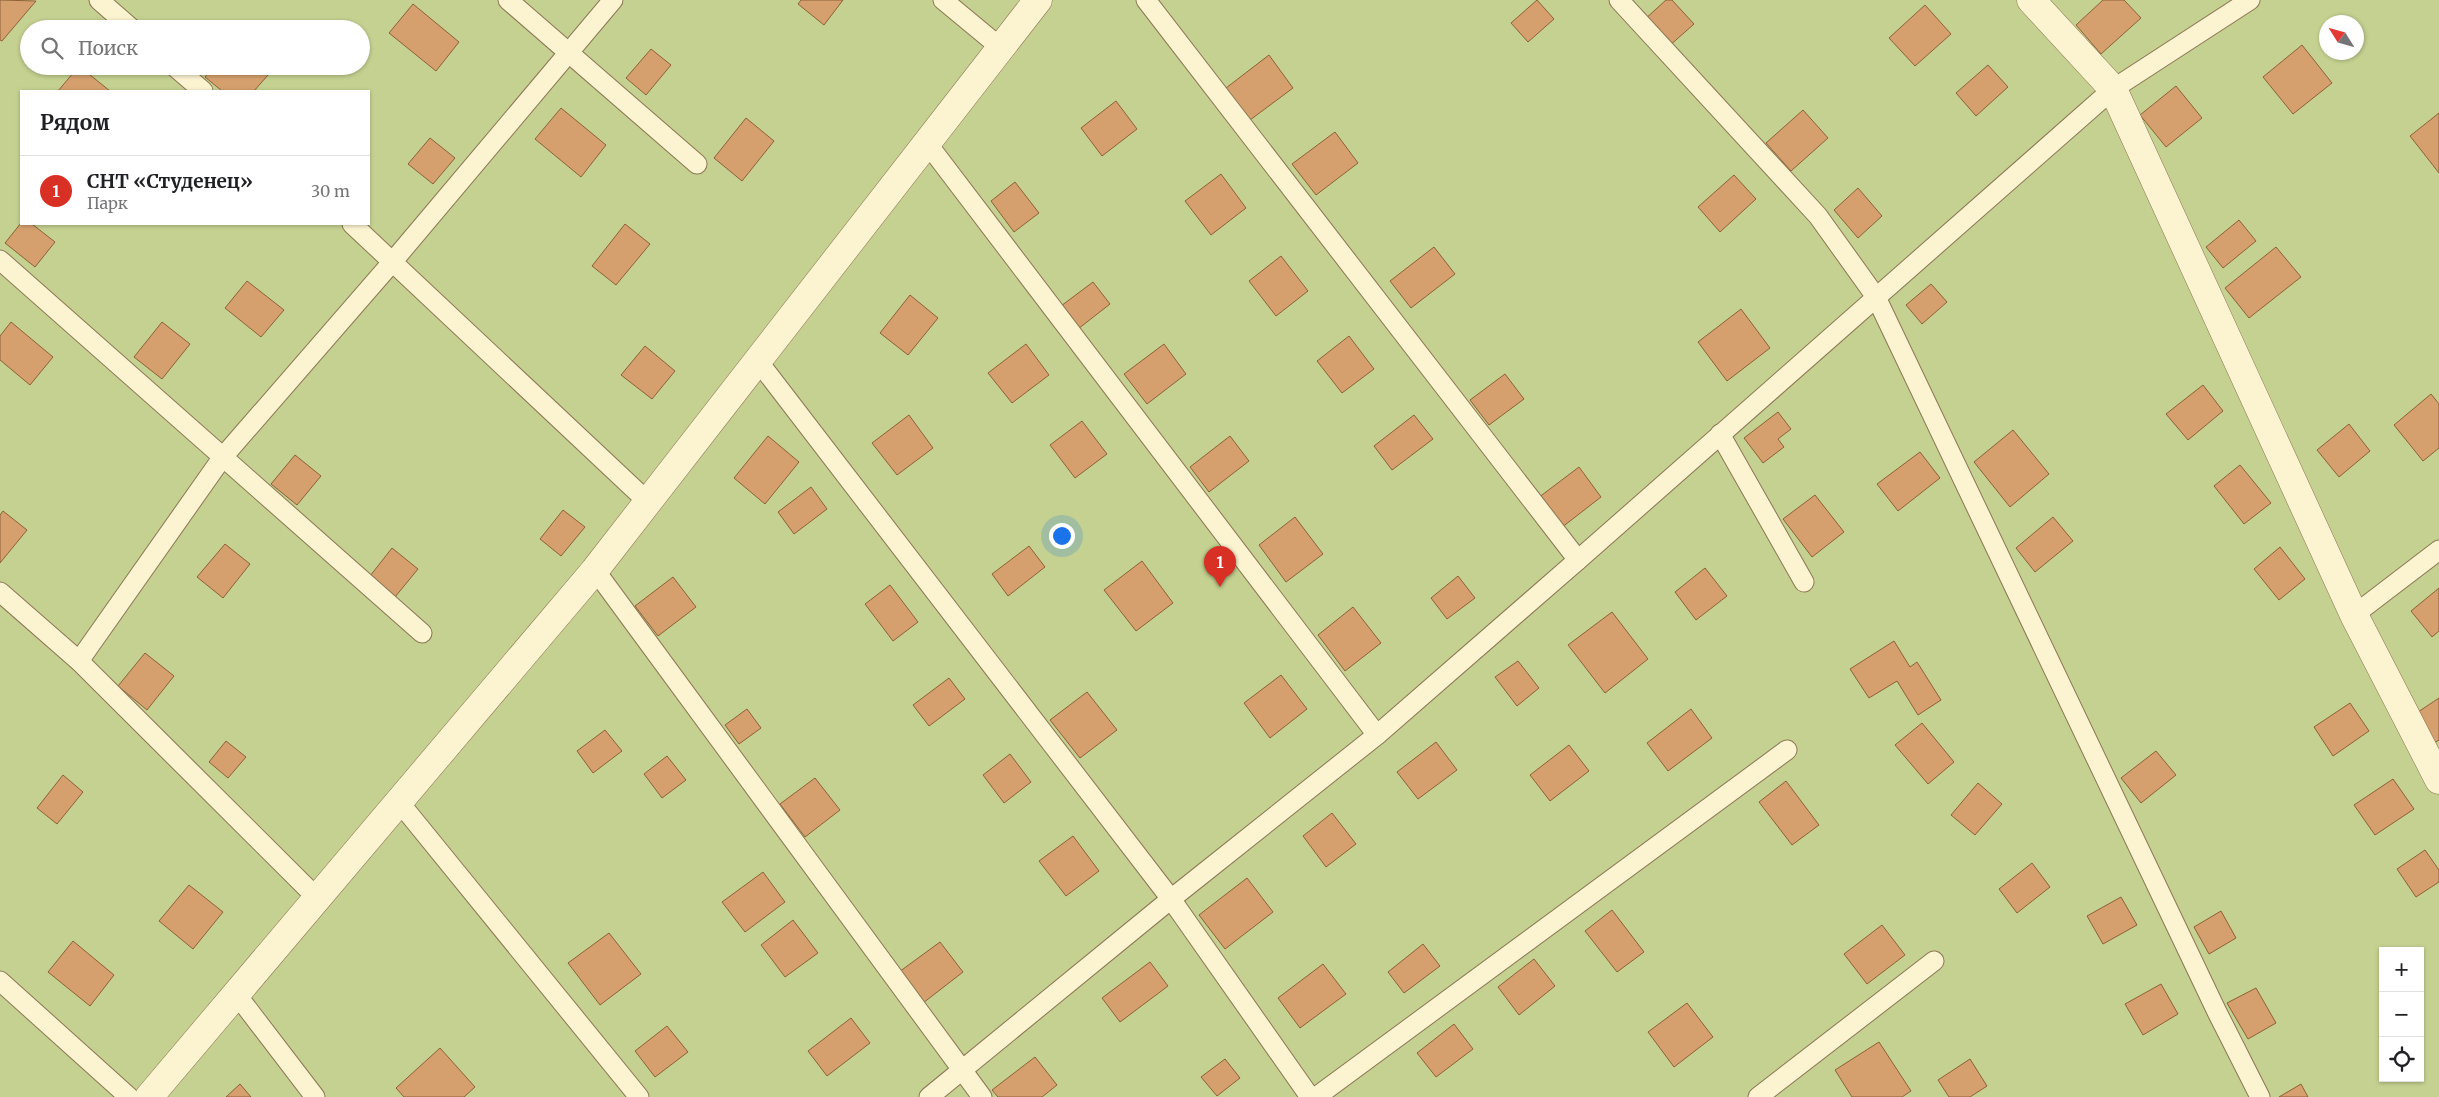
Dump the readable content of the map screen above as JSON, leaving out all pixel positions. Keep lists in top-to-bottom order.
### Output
{
  "north": "top left",
  "page": {
    "search": "Поиск",
    "heading": "Рядом",
    "list": [
      {
        "mark": "1",
        "name": "СНТ «Студенец»",
        "note": "Парк",
        "value": "30 m"
      }
    ],
    "pins": "1",
    "map_buttons": ["+", "−"]
  }
}
